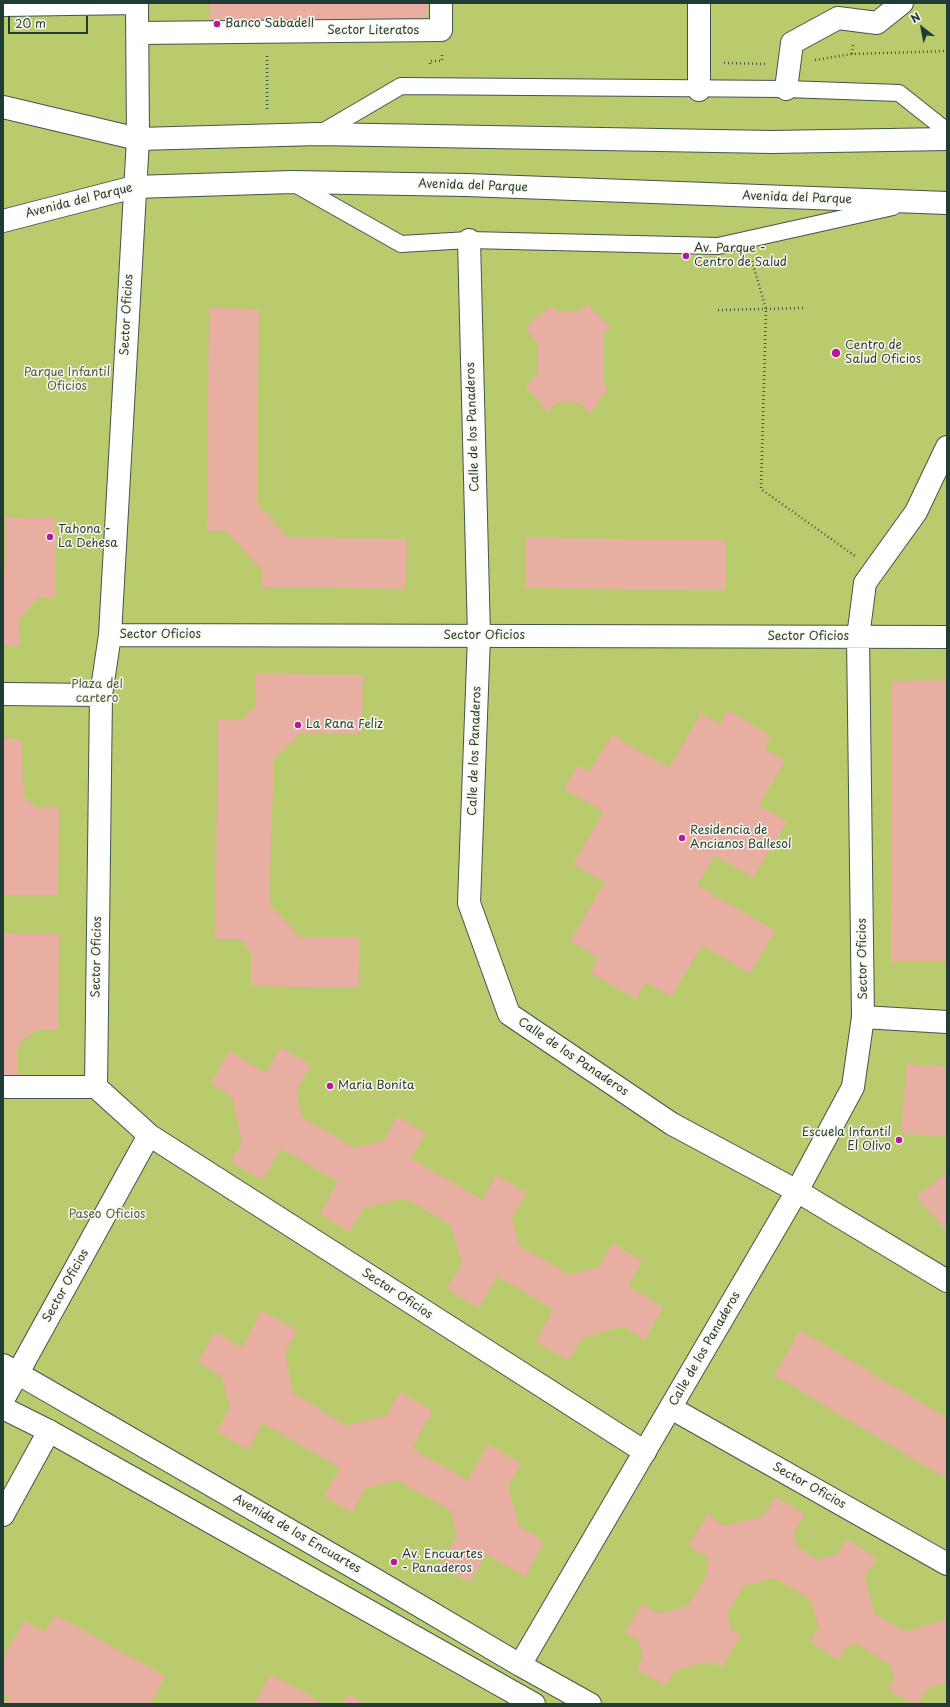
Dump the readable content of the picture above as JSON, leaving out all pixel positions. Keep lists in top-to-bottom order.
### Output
{
  "streets": {
    "street": [
      "Sector Literatos",
      "Avenida del Parque",
      "Sector Oficios",
      "Calle de los Panaderos",
      "Avenida de los Encuartes"
    ]
  },
  "crossings": [
    ["Avenida del Parque", "Sector Oficios"],
    ["Sector Oficios", "Calle de los Panaderos"],
    ["Sector Oficios", "Avenida de los Encuartes"],
    ["Calle de los Panaderos", "Avenida de los Encuartes"]
  ],
  "parks": ["Parque Infantil Oficios", "Plaza del cartero", "Paseo Oficios"],
  "places": [
    "Banco Sabadell",
    "Av. Parque - Centro de Salud",
    "Centro de Salud Oficios",
    "Tahona - La Dehesa",
    "La Rana Feliz",
    "Residencia de Ancianos Ballesol",
    "Maria Bonita",
    "Escuela Infantil El Olivo",
    "Av. Encuartes - Panaderos"
  ],
  "scale_bar": "20 m",
  "north": "top left"
}
